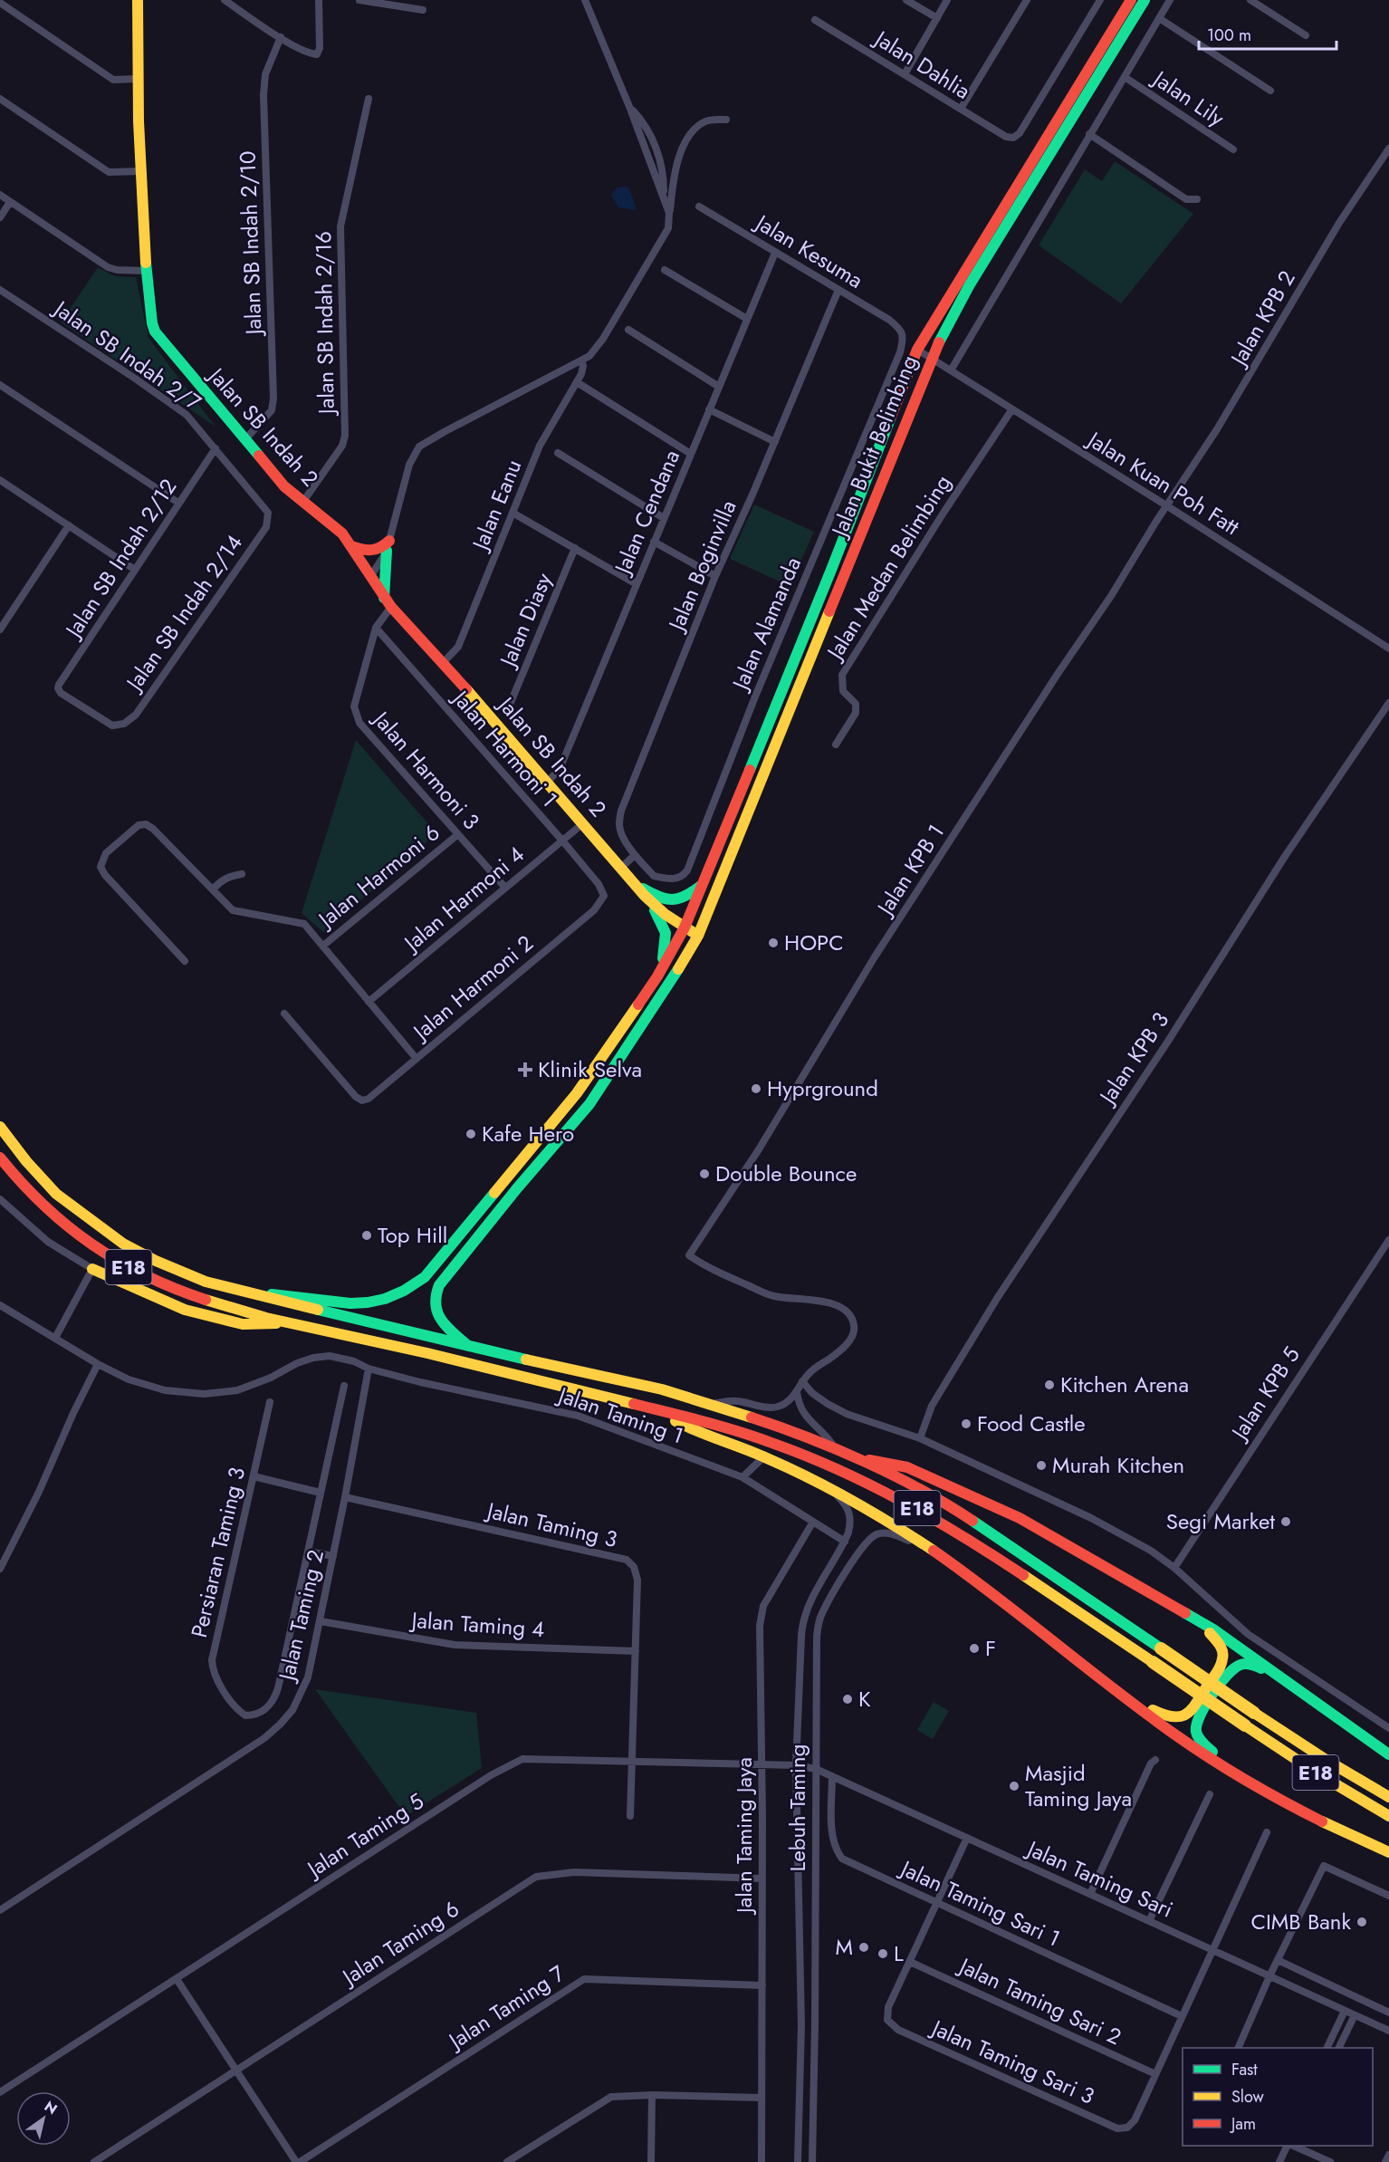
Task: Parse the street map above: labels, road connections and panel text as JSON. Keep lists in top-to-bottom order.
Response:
{
  "streets": {
    "main road": ["Jalan SB Indah 2", "Jalan Bukit Belimbing", "E18"],
    "street": [
      "Jalan Dahlia",
      "Jalan Lily",
      "Jalan SB Indah 2/10",
      "Jalan Kesuma",
      "Jalan KPB 2",
      "Jalan SB Indah 2/16",
      "Jalan SB Indah 2/7",
      "Jalan Kuan Poh Fatt",
      "Jalan Eanu",
      "Jalan Cendana",
      "Jalan SB Indah 2/12",
      "Jalan Boginvilla",
      "Jalan Medan Belimbing",
      "Jalan SB Indah 2/14",
      "Jalan Diasy",
      "Jalan Alamanda",
      "Jalan Harmoni 1",
      "Jalan Harmoni 3",
      "Jalan KPB 1",
      "Jalan Harmoni 6",
      "Jalan Harmoni 4",
      "Jalan Harmoni 2",
      "Jalan KPB 3",
      "Jalan KPB 5",
      "Jalan Taming 1",
      "Jalan Taming 3",
      "Persiaran Taming 3",
      "Jalan Taming 2",
      "Jalan Taming 4",
      "Lebuh Taming",
      "Jalan Taming 5",
      "Jalan Taming Jaya",
      "Jalan Taming Sari",
      "Jalan Taming Sari 1",
      "Jalan Taming 6",
      "Jalan Taming Sari 2",
      "Jalan Taming 7",
      "Jalan Taming Sari 3"
    ]
  },
  "crossings": [
    ["Jalan SB Indah 2/10", "Jalan SB Indah 2"],
    ["Jalan Kesuma", "Jalan Cendana"],
    ["Jalan Kesuma", "Jalan Boginvilla"],
    ["Jalan Kesuma", "Jalan Alamanda"],
    ["Jalan KPB 2", "Jalan Kuan Poh Fatt"],
    ["Jalan KPB 2", "Jalan KPB 1"],
    ["Jalan SB Indah 2/16", "Jalan SB Indah 2"],
    ["Jalan SB Indah 2/7", "Jalan SB Indah 2/12"],
    ["Jalan SB Indah 2/7", "Jalan SB Indah 2/14"],
    ["Jalan SB Indah 2", "Jalan Bukit Belimbing"],
    ["Jalan SB Indah 2", "Jalan Eanu"],
    ["Jalan SB Indah 2", "Jalan Cendana"],
    ["Jalan SB Indah 2", "Jalan Harmoni 3"],
    ["Jalan SB Indah 2", "Jalan Harmoni 4"],
    ["Jalan Bukit Belimbing", "Jalan Kuan Poh Fatt"],
    ["Jalan Bukit Belimbing", "E18"],
    ["Jalan Kuan Poh Fatt", "Jalan Medan Belimbing"],
    ["Jalan Kuan Poh Fatt", "Jalan KPB 1"],
    ["Jalan SB Indah 2/12", "Jalan SB Indah 2/14"],
    ["Jalan Boginvilla", "Jalan Alamanda"],
    ["Jalan Harmoni 1", "Jalan Harmoni 3"],
    ["Jalan Harmoni 1", "Jalan Harmoni 4"],
    ["Jalan Harmoni 1", "Jalan Harmoni 2"],
    ["Jalan Harmoni 3", "Jalan Harmoni 6"],
    ["Jalan Harmoni 3", "Jalan Harmoni 4"],
    ["Jalan Taming 1", "Jalan Taming 2"],
    ["Jalan Taming 1", "Lebuh Taming"],
    ["Jalan Taming 1", "Jalan Taming Jaya"],
    ["Jalan Taming 3", "Jalan Taming 2"],
    ["Jalan Taming 3", "Jalan Taming 4"],
    ["Jalan Taming 3", "Jalan Taming 5"],
    ["Jalan Taming 2", "Jalan Taming 4"],
    ["Lebuh Taming", "Jalan Taming 5"],
    ["Lebuh Taming", "Jalan Taming Sari"],
    ["Jalan Taming 5", "Jalan Taming Jaya"],
    ["Jalan Taming 5", "Jalan Taming Sari"],
    ["Jalan Taming Jaya", "Jalan Taming 6"],
    ["Jalan Taming Jaya", "Jalan Taming 7"],
    ["Jalan Taming Sari", "Jalan Taming Sari 1"],
    ["Jalan Taming Sari 2", "Jalan Taming Sari 3"]
  ],
  "places": {
    "other": [
      "HOPC",
      "Hyprground",
      "Kafe Hero",
      "Double Bounce",
      "Top Hill",
      "Kitchen Arena",
      "Food Castle",
      "Murah Kitchen",
      "Segi Market",
      "F",
      "K",
      "Masjid Taming Jaya",
      "CIMB Bank",
      "M",
      "L"
    ],
    "health": ["Klinik Selva"]
  },
  "legend": ["Fast", "Slow", "Jam"],
  "scale_bar": "100 m",
  "north": "top right"
}
